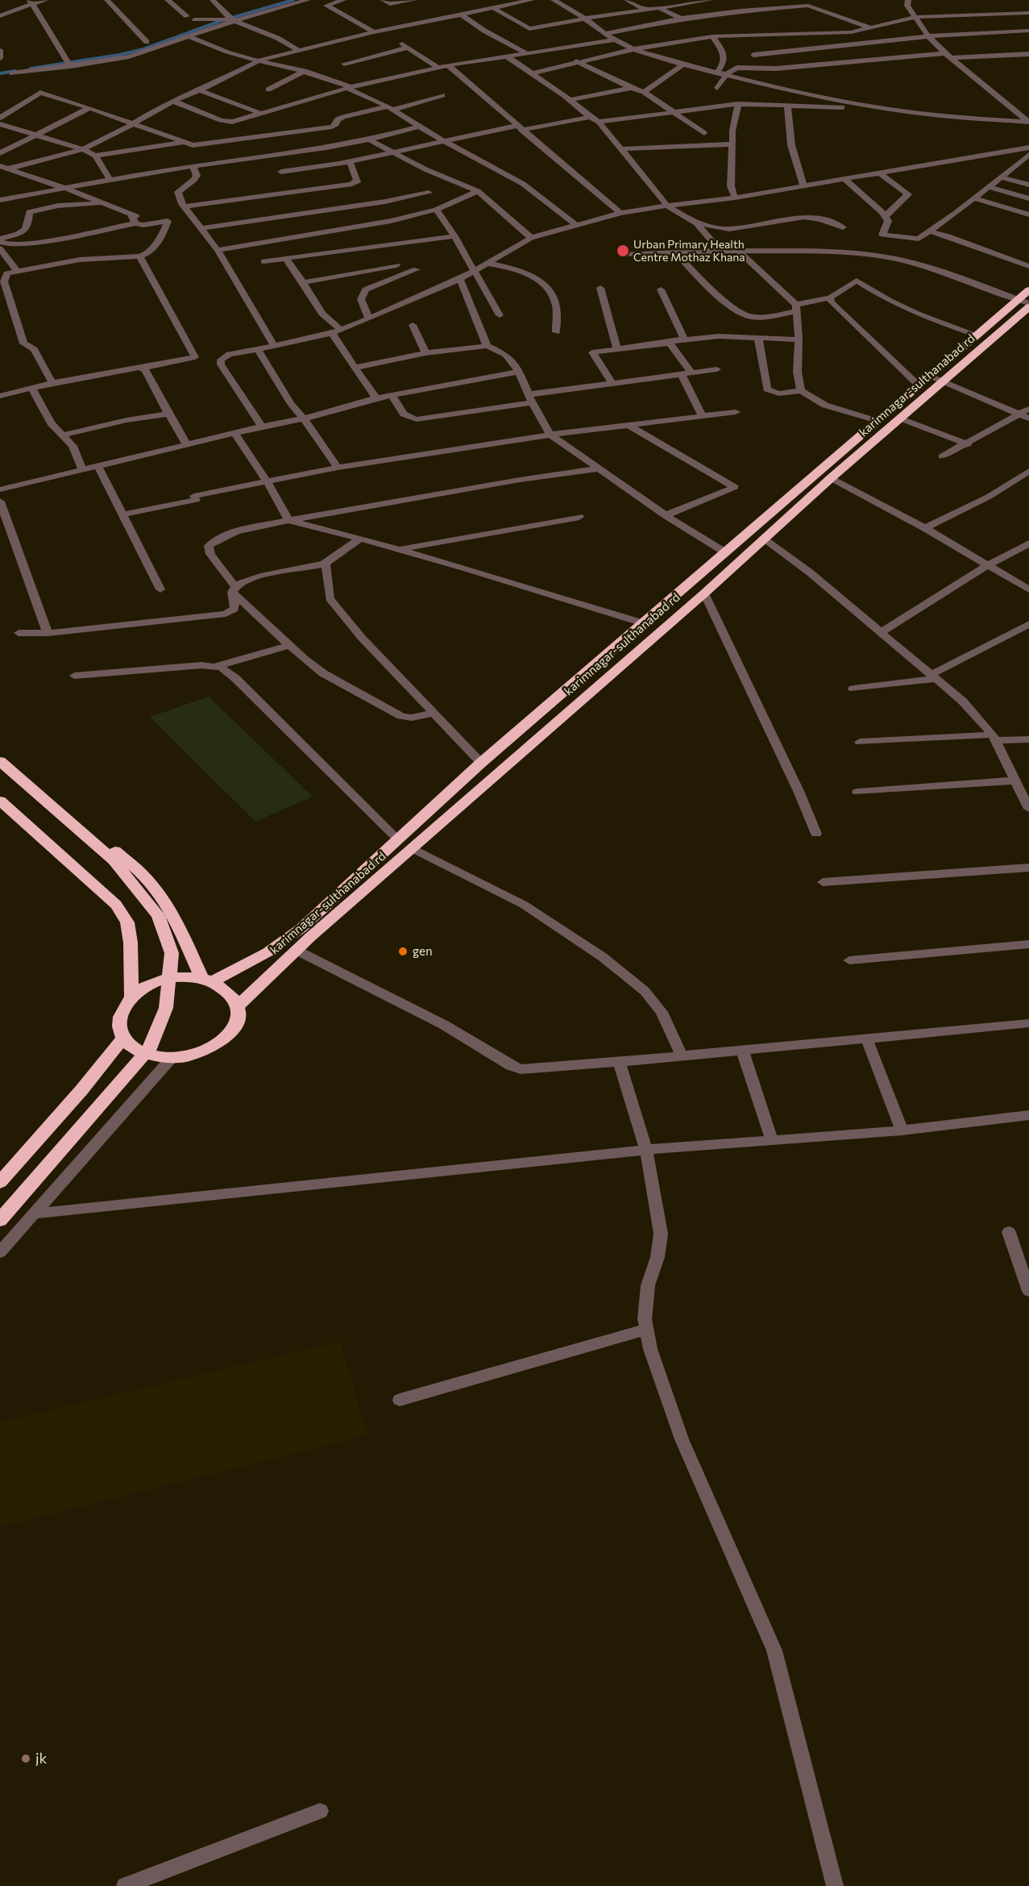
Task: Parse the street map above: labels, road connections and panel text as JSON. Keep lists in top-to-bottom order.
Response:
{
  "streets": {
    "highway": ["karimnagar-sulthanabad rd"]
  },
  "places": ["Urban Primary Health Centre Mothaz Khana", "gen", "jk"]
}
